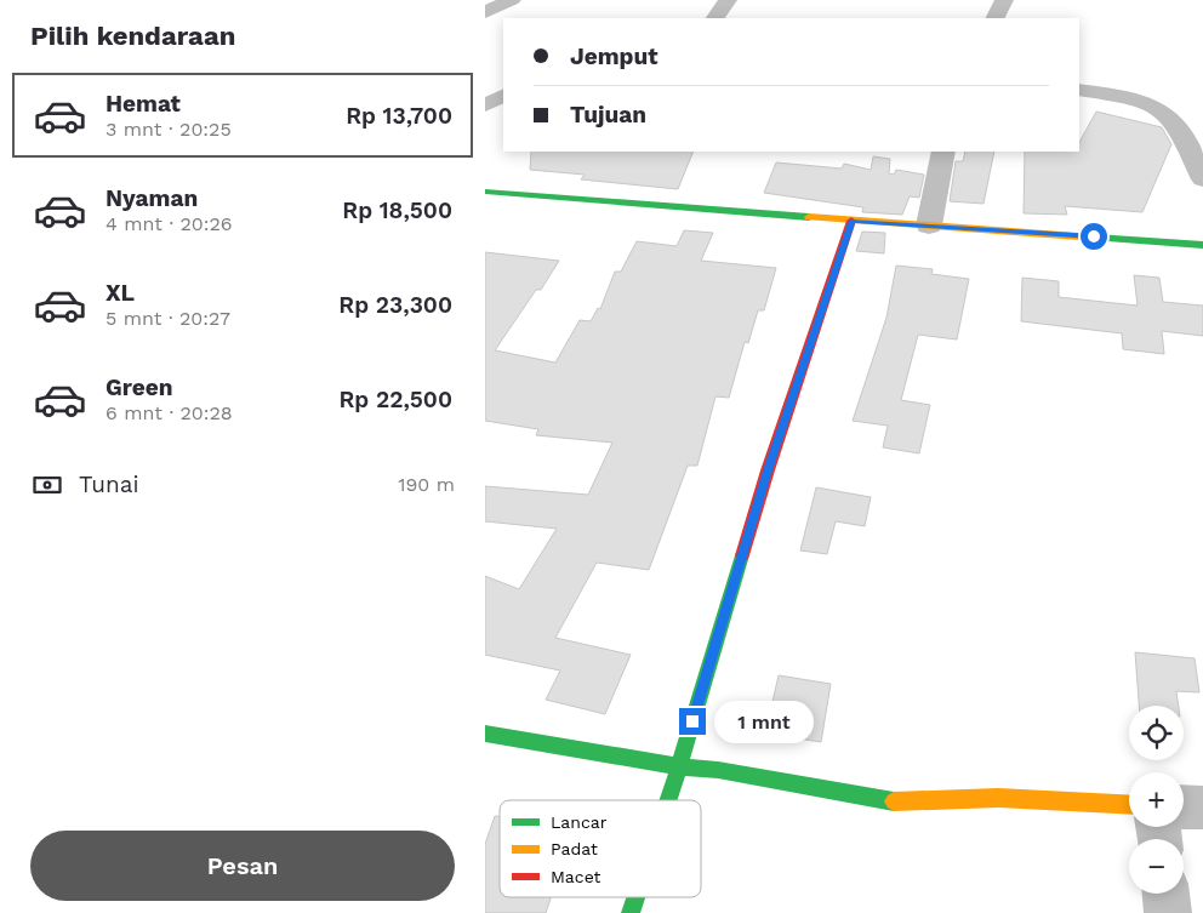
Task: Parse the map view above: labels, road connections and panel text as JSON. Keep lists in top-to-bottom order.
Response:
{
  "legend": ["Lancar", "Padat", "Macet"],
  "page": {
    "heading": "Pilih kendaraan",
    "banner": ["Jemput", "Tujuan"],
    "list": [
      {
        "name": "Hemat",
        "note": "3 mnt · 20:25",
        "value": "Rp 13,700"
      },
      {
        "name": "Nyaman",
        "note": "4 mnt · 20:26",
        "value": "Rp 18,500"
      },
      {
        "name": "XL",
        "note": "5 mnt · 20:27",
        "value": "Rp 23,300"
      },
      {
        "name": "Green",
        "note": "6 mnt · 20:28",
        "value": "Rp 22,500"
      }
    ],
    "pay": ["Tunai", "190 m"],
    "bubble": "1 mnt",
    "map_buttons": ["+", "−"],
    "buttons": "Pesan"
  }
}
